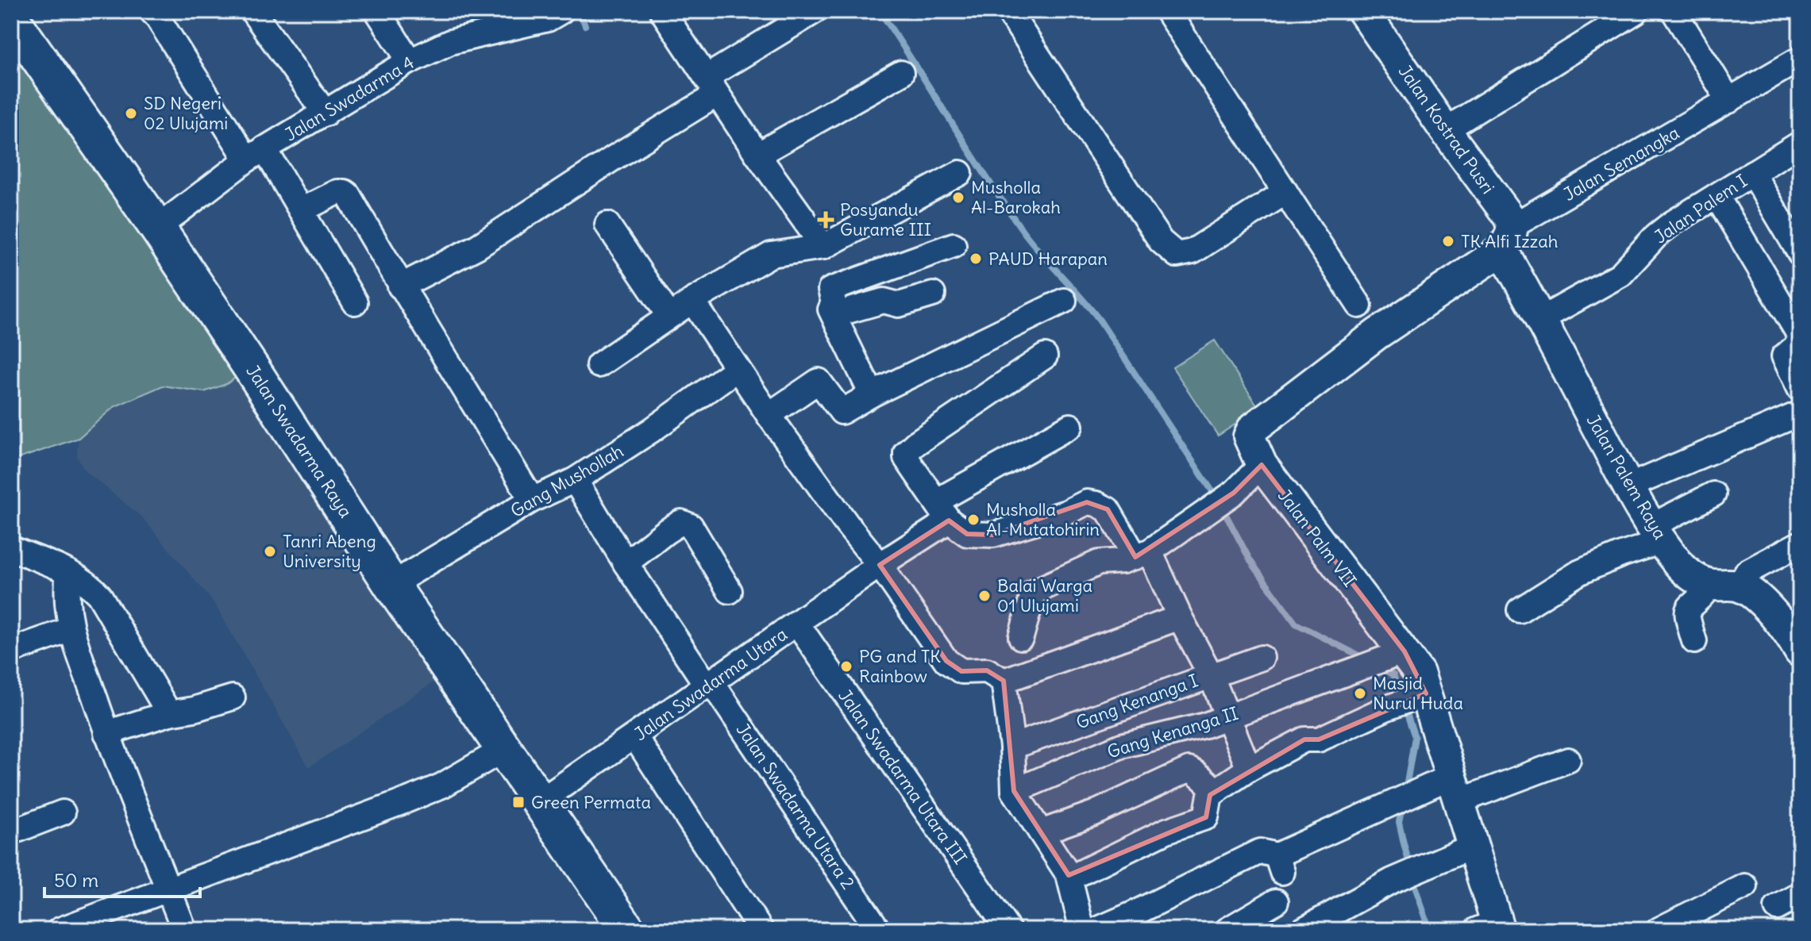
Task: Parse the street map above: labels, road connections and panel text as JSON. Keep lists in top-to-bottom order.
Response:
{
  "streets": {
    "main road": ["Jalan Swadarma Raya"],
    "street": [
      "Jalan Swadarma 4",
      "Jalan Kostrad Pusri",
      "Jalan Semangka",
      "Jalan Palem I",
      "Jalan Palem Raya",
      "Gang Mushollah",
      "Jalan Palm VII",
      "Jalan Swadarma Utara",
      "Gang Kenanga I",
      "Gang Kenanga II",
      "Jalan Swadarma Utara III",
      "Jalan Swadarma Utara 2"
    ]
  },
  "crossings": [
    ["Jalan Swadarma 4", "Jalan Swadarma Raya"],
    ["Jalan Kostrad Pusri", "Jalan Semangka"],
    ["Jalan Kostrad Pusri", "Jalan Palem Raya"],
    ["Jalan Kostrad Pusri", "Jalan Palm VII"],
    ["Jalan Semangka", "Jalan Palem Raya"],
    ["Jalan Semangka", "Jalan Palm VII"],
    ["Jalan Palem I", "Jalan Palem Raya"],
    ["Jalan Swadarma Raya", "Gang Mushollah"],
    ["Jalan Swadarma Raya", "Jalan Swadarma Utara"],
    ["Jalan Palem Raya", "Jalan Palm VII"],
    ["Gang Mushollah", "Jalan Swadarma Utara 2"],
    ["Jalan Palm VII", "Gang Kenanga II"],
    ["Jalan Swadarma Utara", "Jalan Swadarma Utara III"],
    ["Jalan Swadarma Utara", "Jalan Swadarma Utara 2"]
  ],
  "places": {
    "other": [
      "SD Negeri 02 Ulujami",
      "Musholla Al-Barokah",
      "TK Alfi Izzah",
      "PAUD Harapan",
      "Musholla Al-Mutatohirin",
      "Tanri Abeng University",
      "Balai Warga 01 Ulujami",
      "PG and TK Rainbow",
      "Masjid Nurul Huda"
    ],
    "health": ["Posyandu Gurame III"],
    "transit": ["Green Permata"]
  },
  "scale_bar": "50 m"
}
